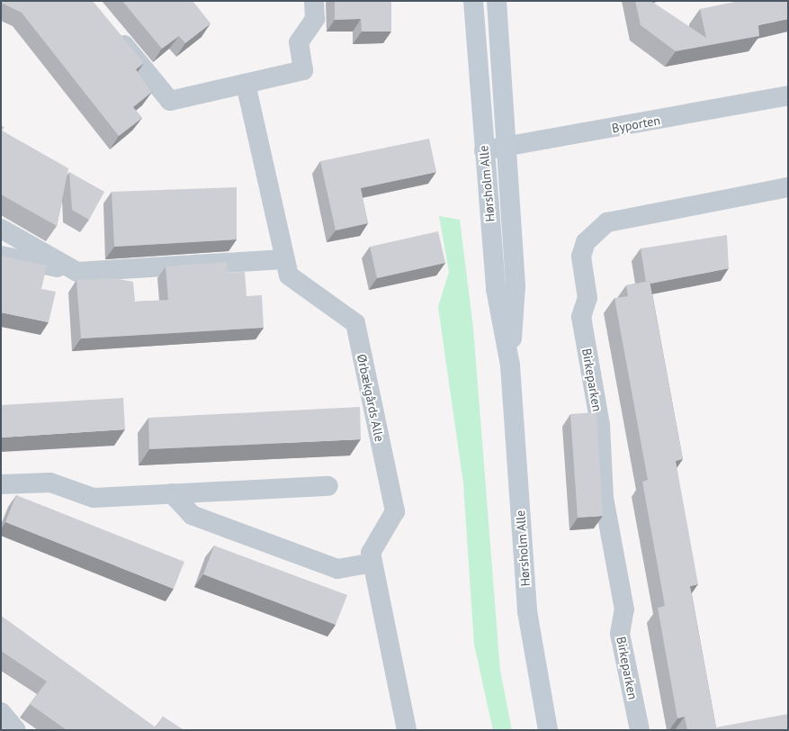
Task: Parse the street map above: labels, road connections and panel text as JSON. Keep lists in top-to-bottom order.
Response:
{
  "streets": {
    "main road": ["Hørsholm Alle"],
    "street": ["Byporten", "Birkeparken", "Ørbækgårds Alle"]
  },
  "crossings": [
    ["Byporten", "Hørsholm Alle"]
  ]
}
